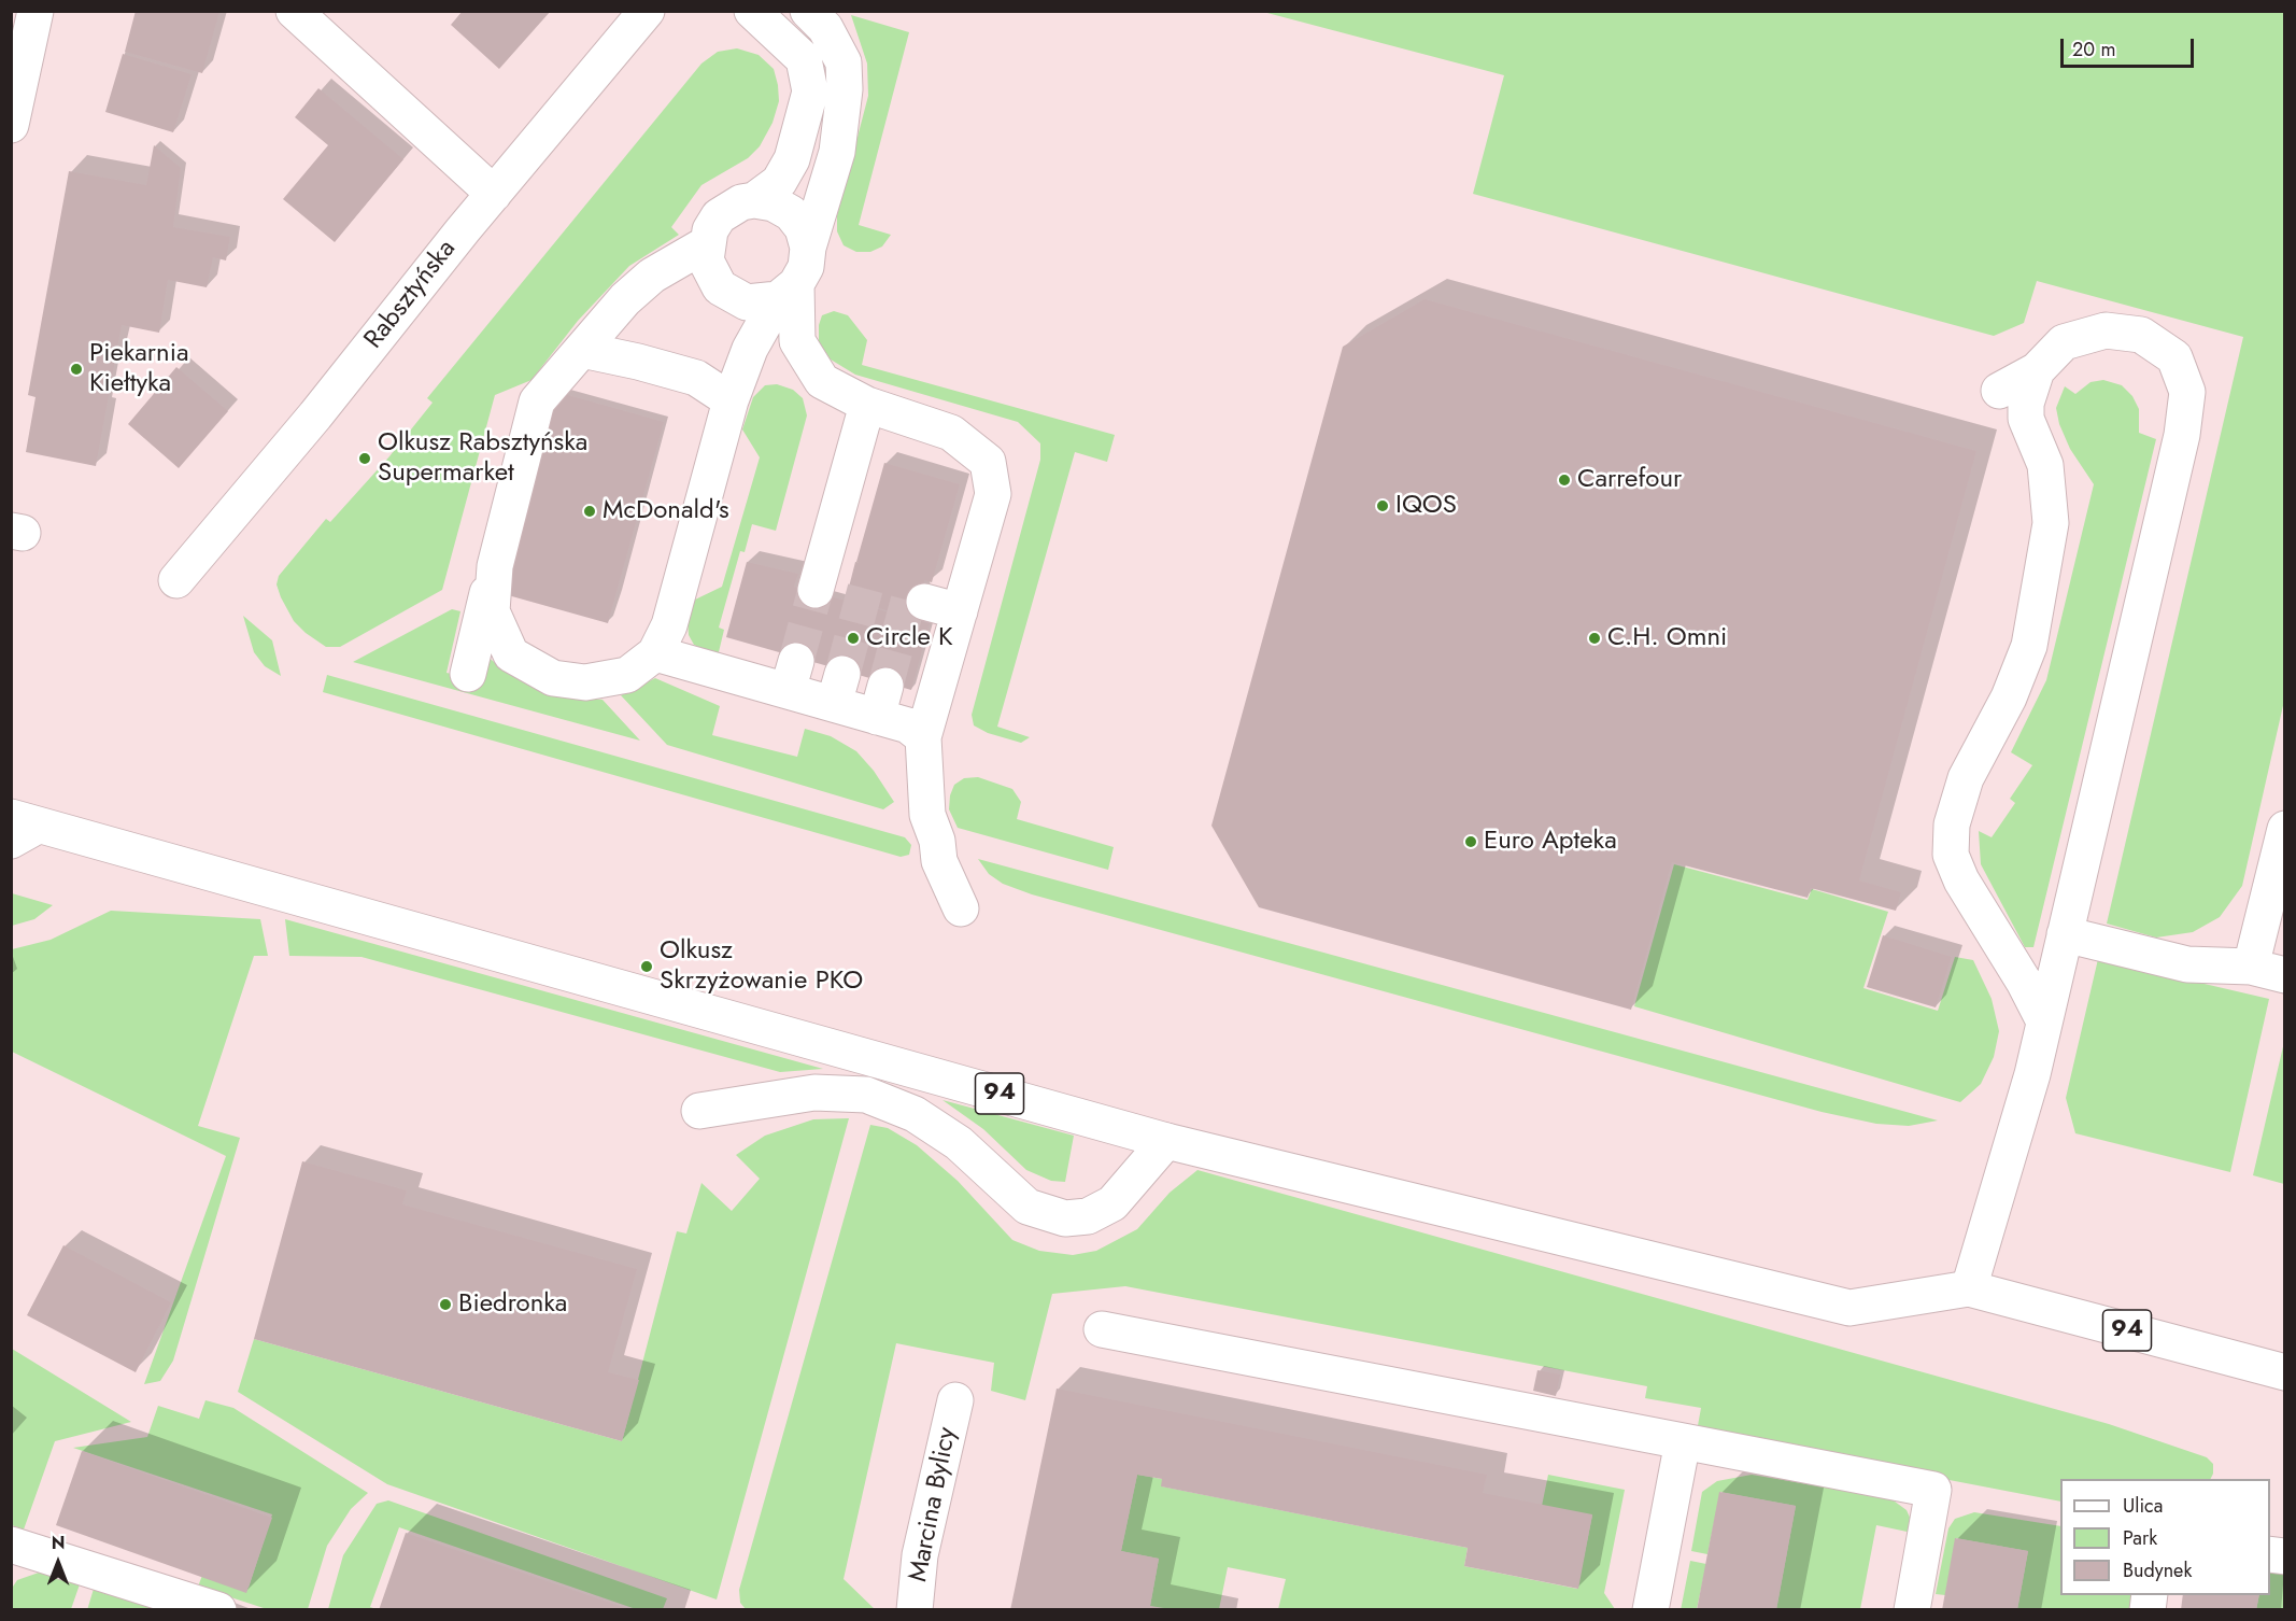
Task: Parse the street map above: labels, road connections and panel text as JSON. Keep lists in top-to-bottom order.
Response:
{
  "streets": {
    "main road": ["Rabsztyńska", "94", "Marcina Bylicy"]
  },
  "places": [
    "Piekarnia Kiełtyka",
    "Olkusz Rabsztyńska Supermarket",
    "Carrefour",
    "IQOS",
    "McDonald's",
    "Circle K",
    "C.H. Omni",
    "Euro Apteka",
    "Olkusz Skrzyżowanie PKO",
    "Biedronka"
  ],
  "legend": ["Ulica", "Park", "Budynek"],
  "scale_bar": "20 m",
  "north": "top"
}
